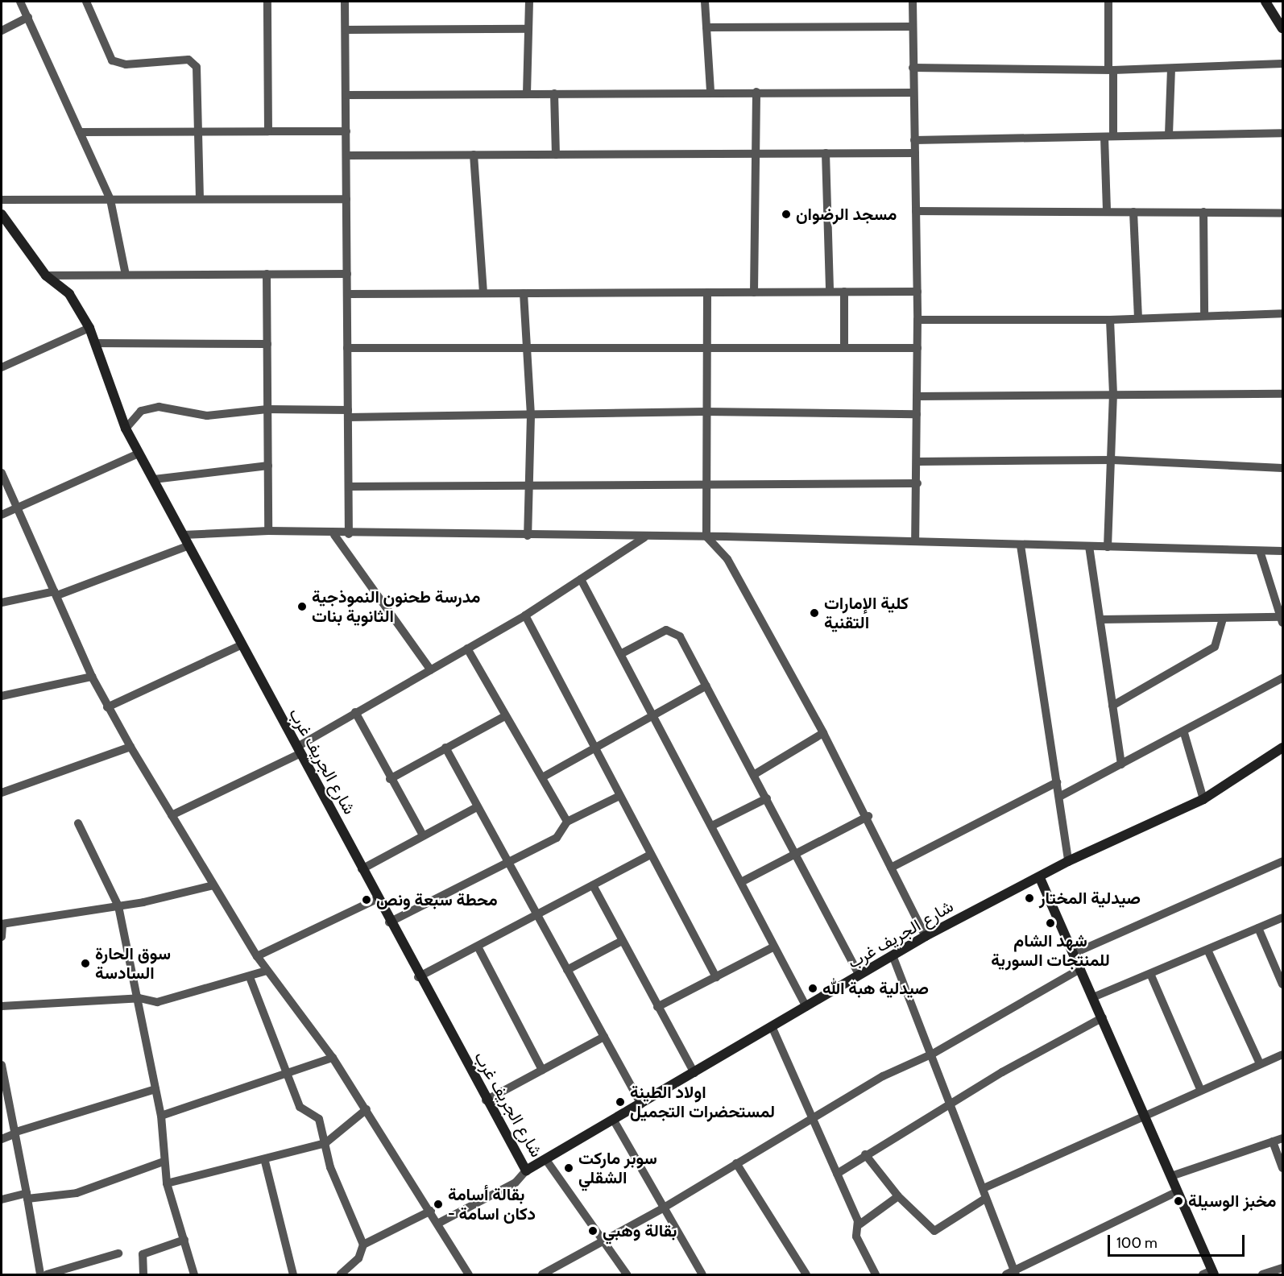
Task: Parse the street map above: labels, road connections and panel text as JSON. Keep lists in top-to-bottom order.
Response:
{
  "streets": {
    "street": ["شارع الجريف غرب"]
  },
  "places": [
    "مسجد الرضوان",
    "مدرسة طحنون النموذجية الثانوية بنات",
    "كلية الإمارات التقنية",
    "صيدلية المختار",
    "محطة سبعة ونص",
    "شهد الشام للمنتجات السورية",
    "سوق الحارة السادسة",
    "صيدلية هبة الله",
    "اولاد الطينة لمستحضرات التجميل",
    "سوبر ماركت الشقلي",
    "مخبز الوسيلة",
    "بقالة أسامة - دكان اسامة",
    "بقالة وهبي"
  ],
  "scale_bar": "100 m"
}
